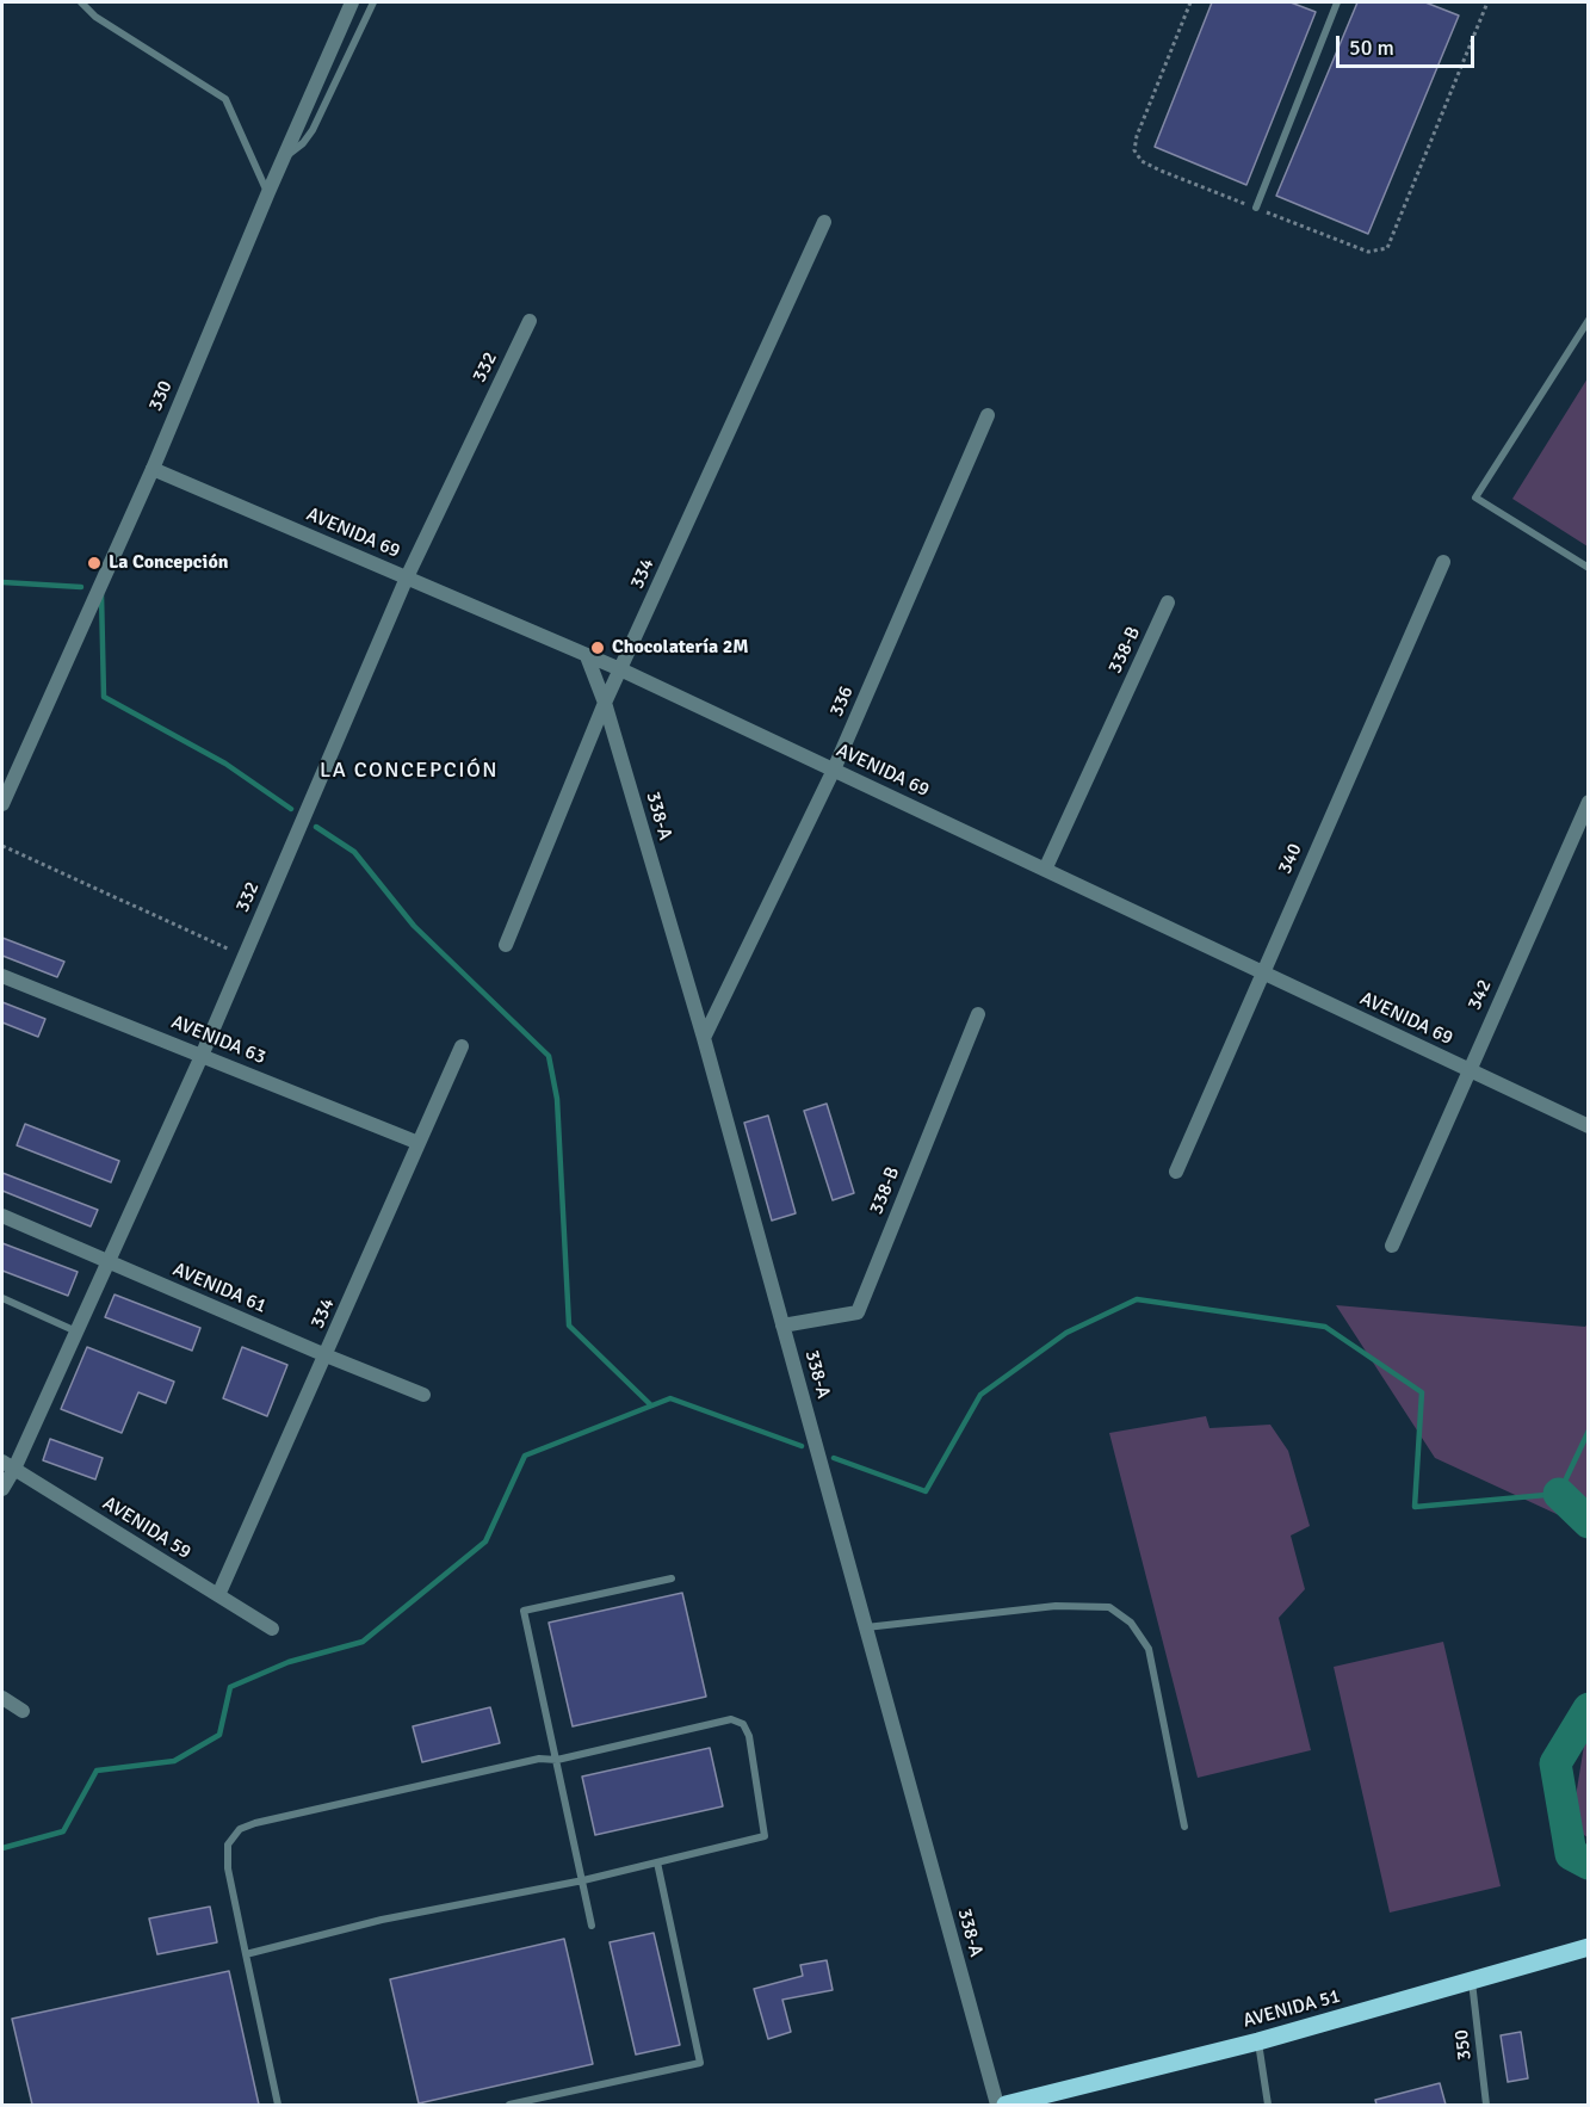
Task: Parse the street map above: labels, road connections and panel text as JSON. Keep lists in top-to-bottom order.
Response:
{
  "streets": {
    "main road": ["AVENIDA 51"],
    "street": [
      "332",
      "330",
      "AVENIDA 69",
      "334",
      "338-B",
      "336",
      "338-A",
      "340",
      "342",
      "AVENIDA 63",
      "AVENIDA 61",
      "AVENIDA 59"
    ],
    "lane": ["350"]
  },
  "crossings": [
    ["332", "AVENIDA 69"],
    ["332", "AVENIDA 63"],
    ["332", "AVENIDA 61"],
    ["332", "AVENIDA 59"],
    ["330", "AVENIDA 69"],
    ["AVENIDA 69", "334"],
    ["AVENIDA 69", "338-B"],
    ["AVENIDA 69", "336"],
    ["AVENIDA 69", "338-A"],
    ["AVENIDA 69", "340"],
    ["AVENIDA 69", "342"],
    ["334", "338-A"],
    ["334", "AVENIDA 63"],
    ["334", "AVENIDA 61"],
    ["334", "AVENIDA 59"],
    ["338-B", "338-A"],
    ["336", "338-A"],
    ["AVENIDA 51", "350"]
  ],
  "districts": ["LA CONCEPCIÓN"],
  "places": ["La Concepción", "Chocolatería 2M"],
  "scale_bar": "50 m"
}
